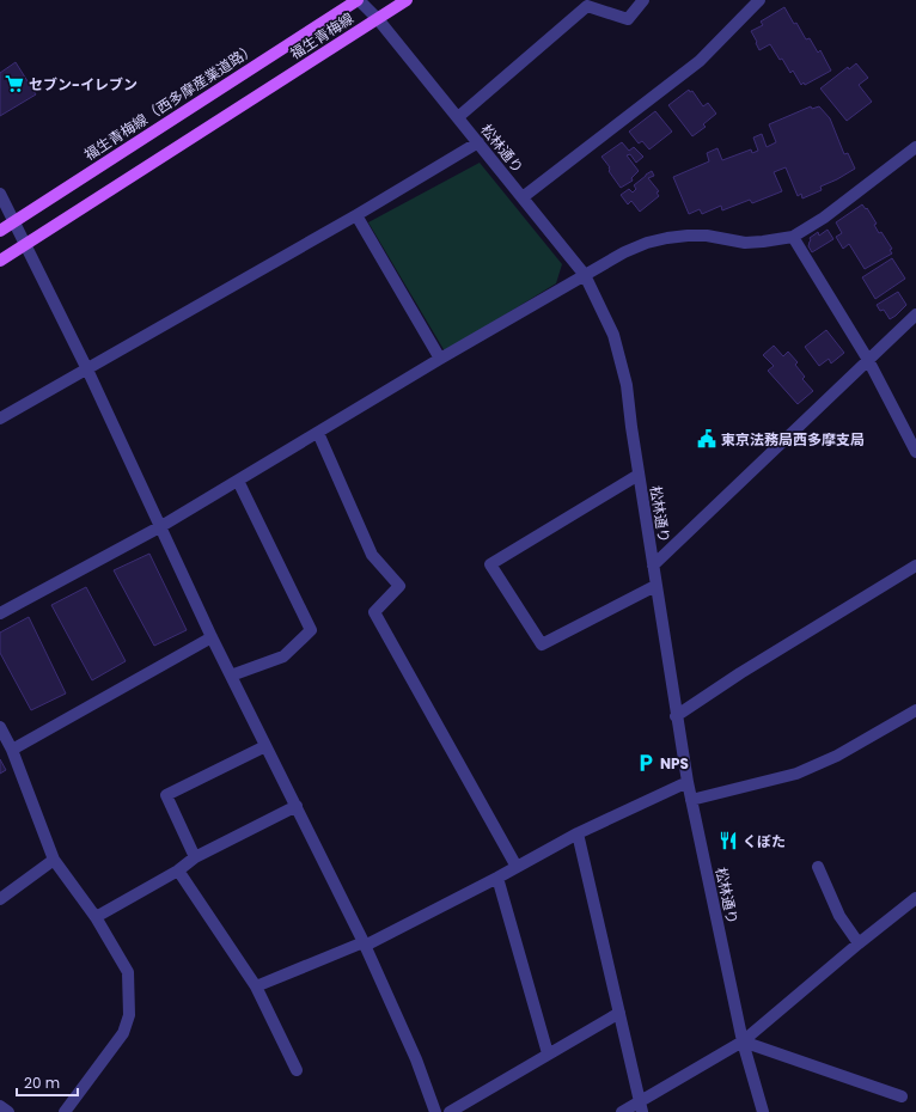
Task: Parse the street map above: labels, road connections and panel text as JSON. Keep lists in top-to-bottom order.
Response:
{
  "streets": {
    "main road": ["福生青梅線", "福生青梅線（西多摩産業道路）"],
    "street": ["松林通り"]
  },
  "crossings": [
    ["福生青梅線", "松林通り"],
    ["福生青梅線（西多摩産業道路）", "松林通り"]
  ],
  "places": {
    "supermarket": ["セブン-イレブン"],
    "public building": ["東京法務局西多摩支局"],
    "parking": ["NPS"],
    "restaurant": ["くぼた"]
  },
  "scale_bar": "20 m"
}
